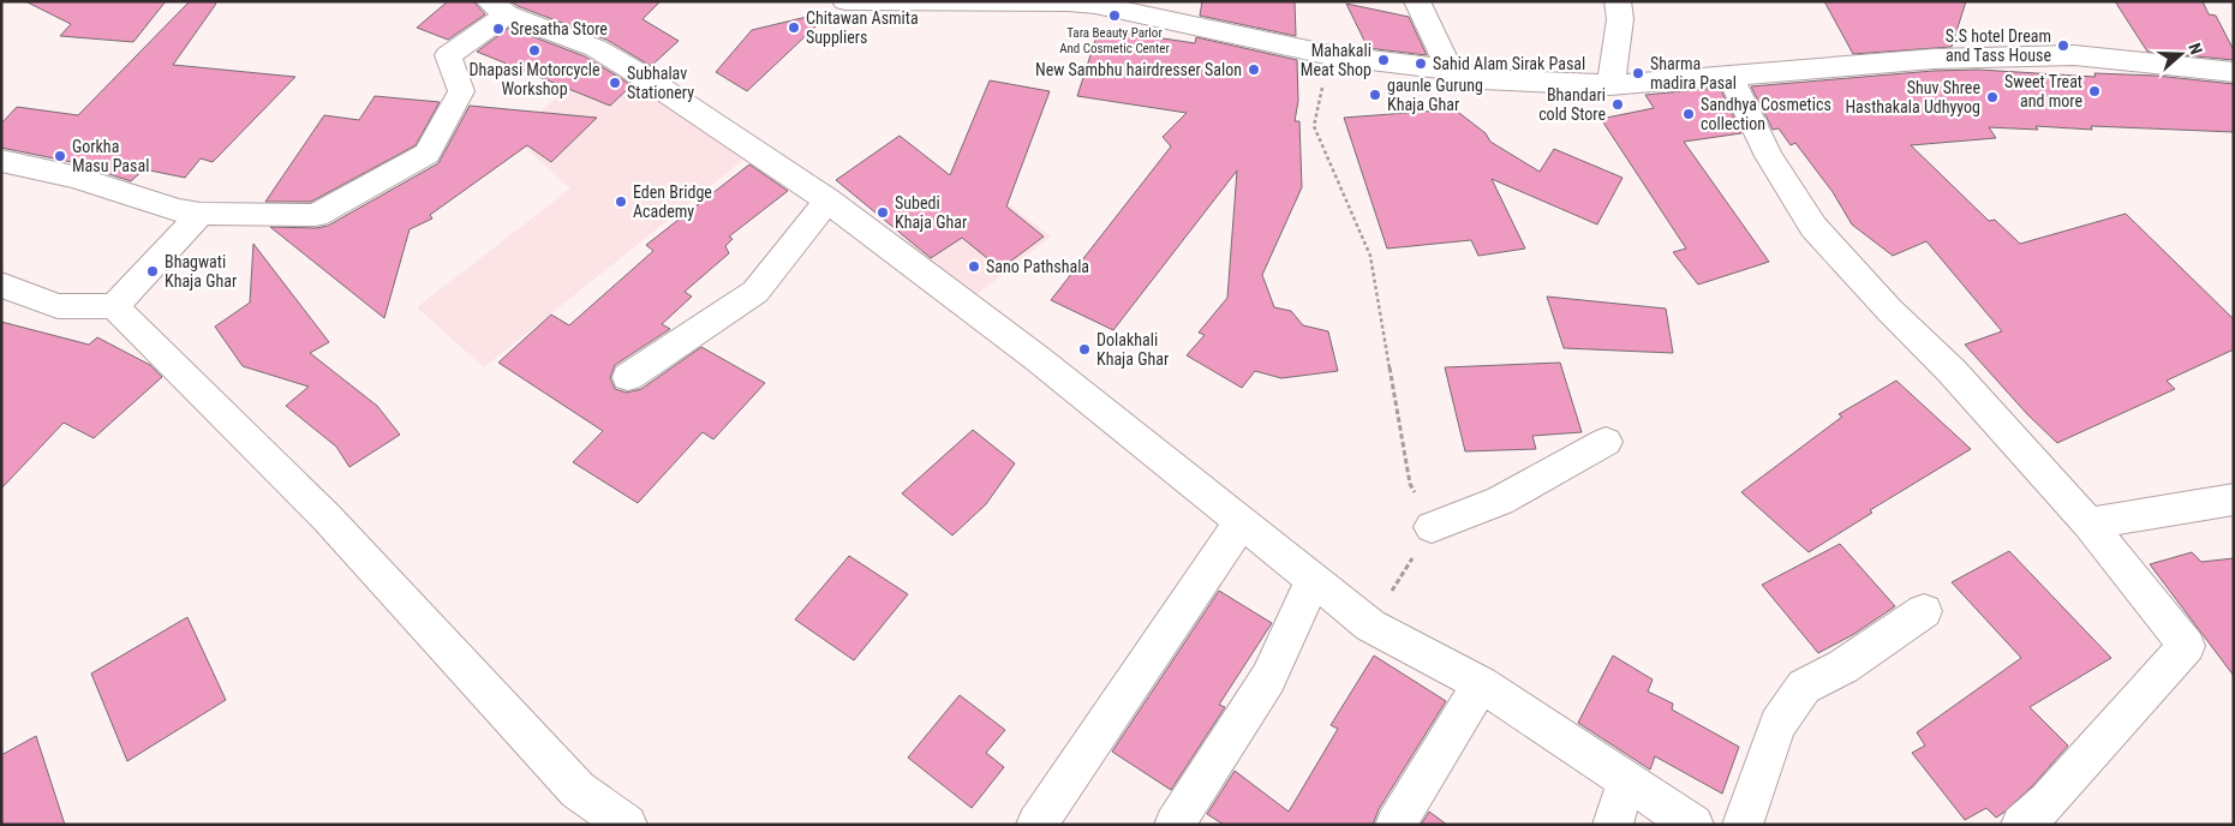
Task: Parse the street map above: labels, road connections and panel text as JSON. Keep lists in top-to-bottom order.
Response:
{
  "places": [
    "Tara Beauty Parlor And Cosmetic Center",
    "Chitawan Asmita Suppliers",
    "Sresatha Store",
    "S.S hotel Dream and Tass House",
    "Dhapasi Motorcycle Workshop",
    "Mahakali Meat Shop",
    "Sahid Alam Sirak Pasal",
    "New Sambhu hairdresser Salon",
    "Sharma madira Pasal",
    "Subhalav Stationery",
    "Sweet Treat and more",
    "gaunle Gurung Khaja Ghar",
    "Shuv Shree Hasthakala Udhyyog",
    "Bhandari cold Store",
    "Sandhya Cosmetics collection",
    "Gorkha Masu Pasal",
    "Eden Bridge Academy",
    "Subedi Khaja Ghar",
    "Sano Pathshala",
    "Bhagwati Khaja Ghar",
    "Dolakhali Khaja Ghar"
  ],
  "north": "right"
}
